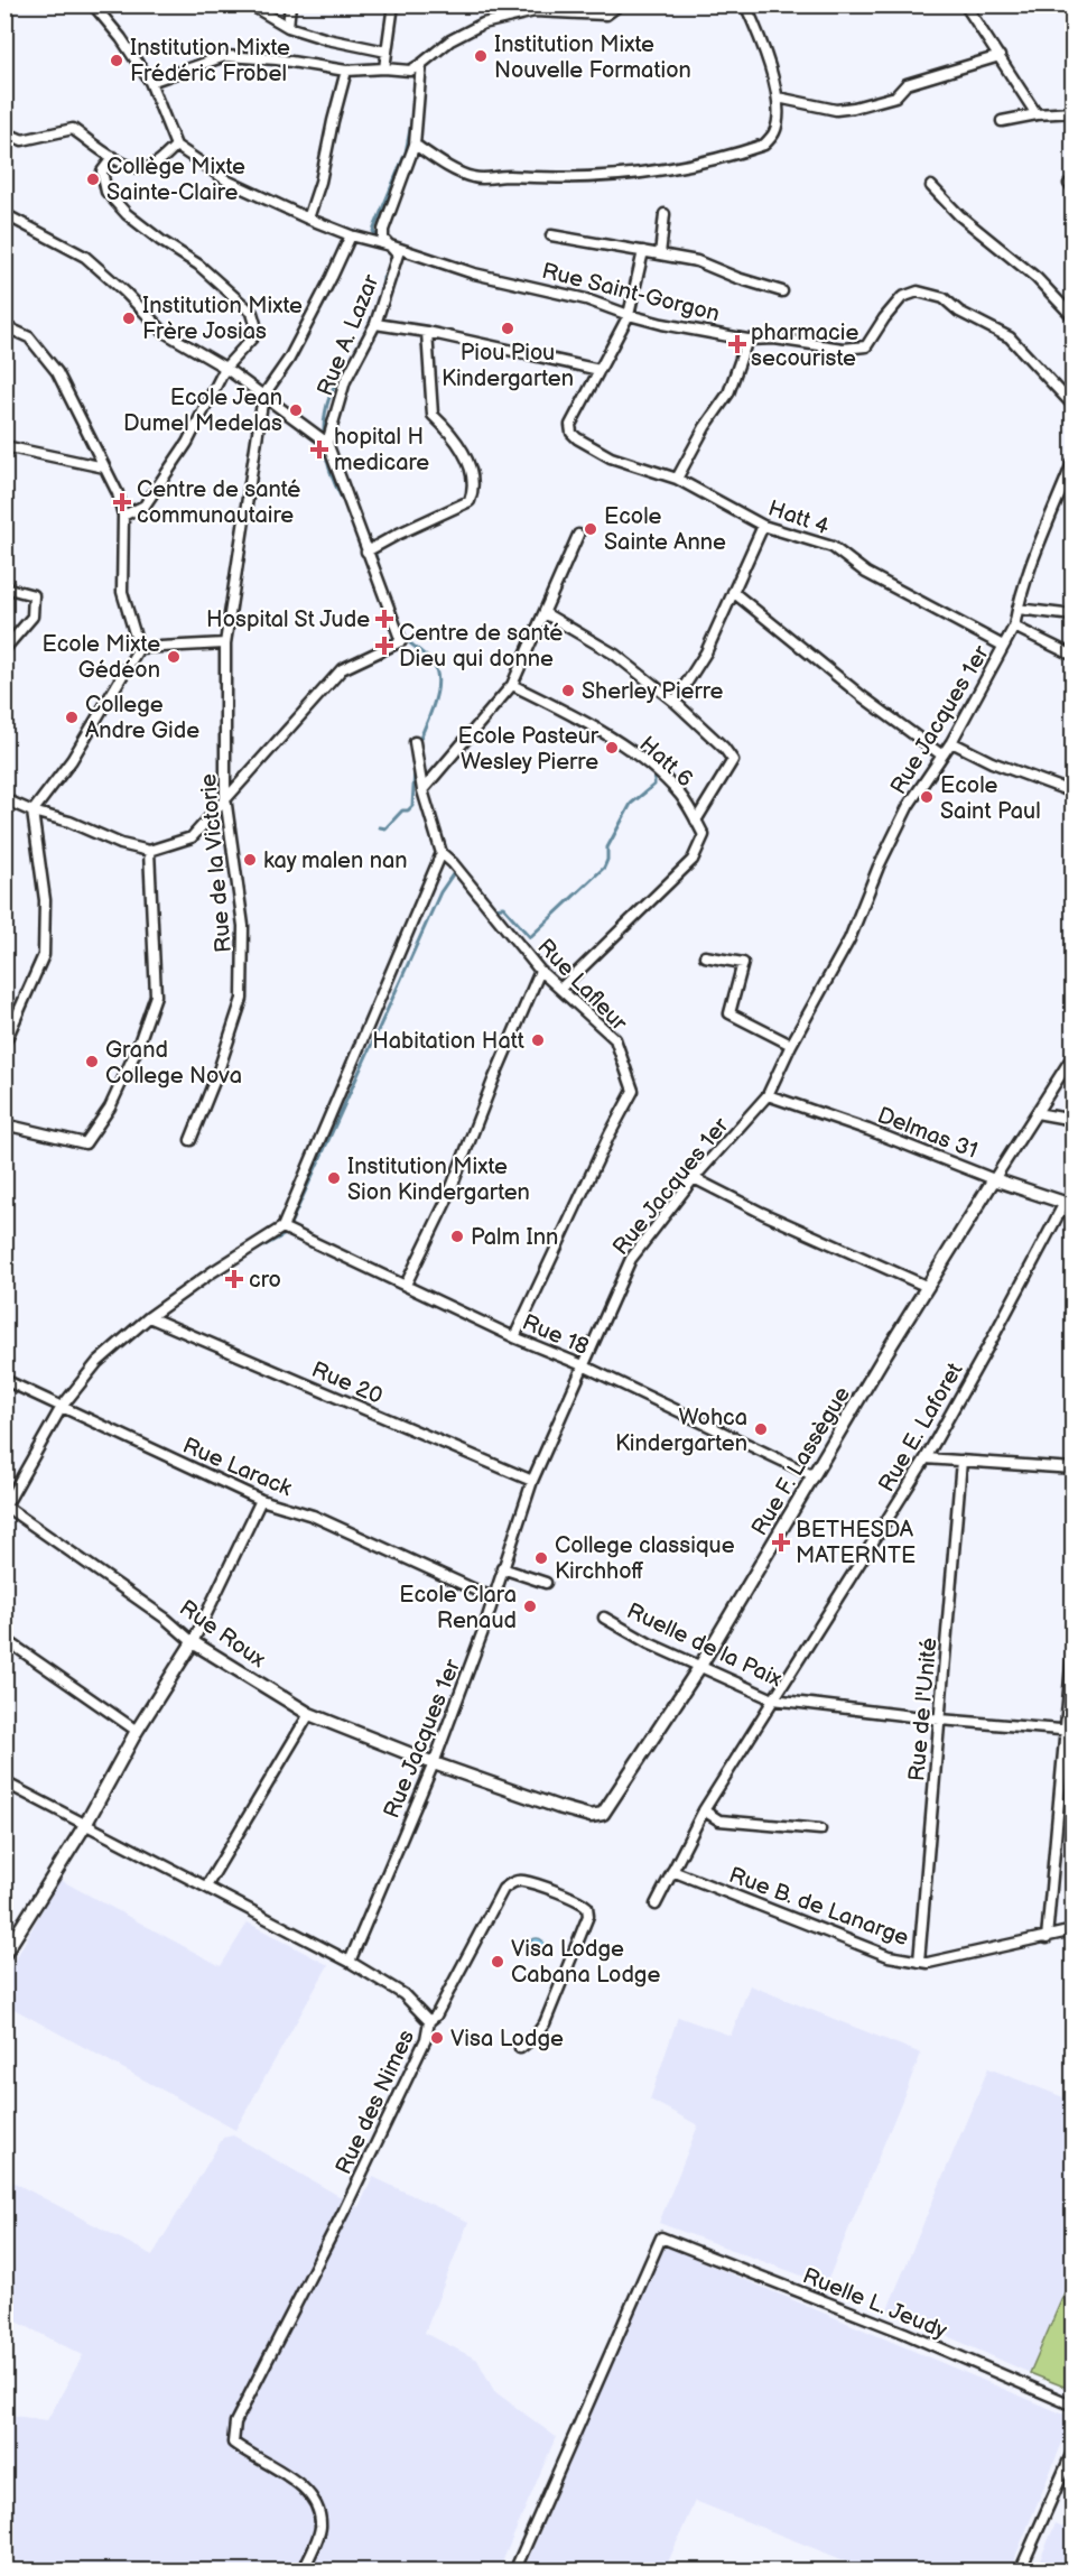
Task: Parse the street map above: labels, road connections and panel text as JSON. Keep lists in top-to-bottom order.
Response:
{
  "streets": {
    "street": [
      "Rue Saint-Gorgon",
      "Rue A. Lazar",
      "Hatt 4",
      "Rue Jacques 1er",
      "Hatt 6",
      "Rue de la Victorie",
      "Rue Lafleur",
      "Delmas 31",
      "Rue 18",
      "Rue 20",
      "Rue E. Laforet",
      "Rue F. Lassègue",
      "Rue Larack",
      "Rue Roux",
      "Ruelle de la Paix",
      "Rue de l'Unité",
      "Rue B. de Lanarge",
      "Rue des Nimes",
      "Ruelle L. Jeudy"
    ]
  },
  "crossings": [
    ["Rue Saint-Gorgon", "Rue A. Lazar"],
    ["Rue Saint-Gorgon", "Rue de la Victorie"],
    ["Hatt 4", "Rue Jacques 1er"],
    ["Rue Jacques 1er", "Delmas 31"],
    ["Rue Jacques 1er", "Rue 18"],
    ["Rue Jacques 1er", "Rue 20"],
    ["Rue Jacques 1er", "Rue F. Lassègue"],
    ["Rue Jacques 1er", "Rue Larack"],
    ["Rue Jacques 1er", "Rue Roux"],
    ["Rue Jacques 1er", "Rue des Nimes"],
    ["Hatt 6", "Rue Lafleur"],
    ["Rue Lafleur", "Rue 18"],
    ["Delmas 31", "Rue E. Laforet"],
    ["Delmas 31", "Rue F. Lassègue"],
    ["Rue 18", "Rue F. Lassègue"],
    ["Rue E. Laforet", "Ruelle de la Paix"],
    ["Rue E. Laforet", "Rue B. de Lanarge"],
    ["Rue F. Lassègue", "Rue Roux"],
    ["Rue F. Lassègue", "Ruelle de la Paix"],
    ["Ruelle de la Paix", "Rue de l'Unité"],
    ["Rue de l'Unité", "Rue B. de Lanarge"]
  ],
  "places": {
    "other": [
      "Institution Mixte Nouvelle Formation",
      "Institution Mixte Frédéric Frobel",
      "Collège Mixte Sainte-Claire",
      "Institution Mixte Frère Josias",
      "Piou Piou Kindergarten",
      "Ecole Jean Dumel Medelas",
      "Ecole Sainte Anne",
      "Ecole Mixte Gédéon",
      "Sherley Pierre",
      "College Andre Gide",
      "Ecole Pasteur Wesley Pierre",
      "Ecole Saint Paul",
      "kay malen nan",
      "Habitation Hatt",
      "Grand College Nova",
      "Institution Mixte Sion Kindergarten",
      "Palm Inn",
      "Wohca Kindergarten",
      "College classique Kirchhoff",
      "Ecole Clara Renaud",
      "Visa Lodge Cabana Lodge",
      "Visa Lodge"
    ],
    "health": [
      "pharmacie secouriste",
      "hopital H medicare",
      "Centre de santé communautaire",
      "Hospital St Jude",
      "Centre de santé Dieu qui donne",
      "cro",
      "BETHESDA MATERNTE"
    ]
  }
}
